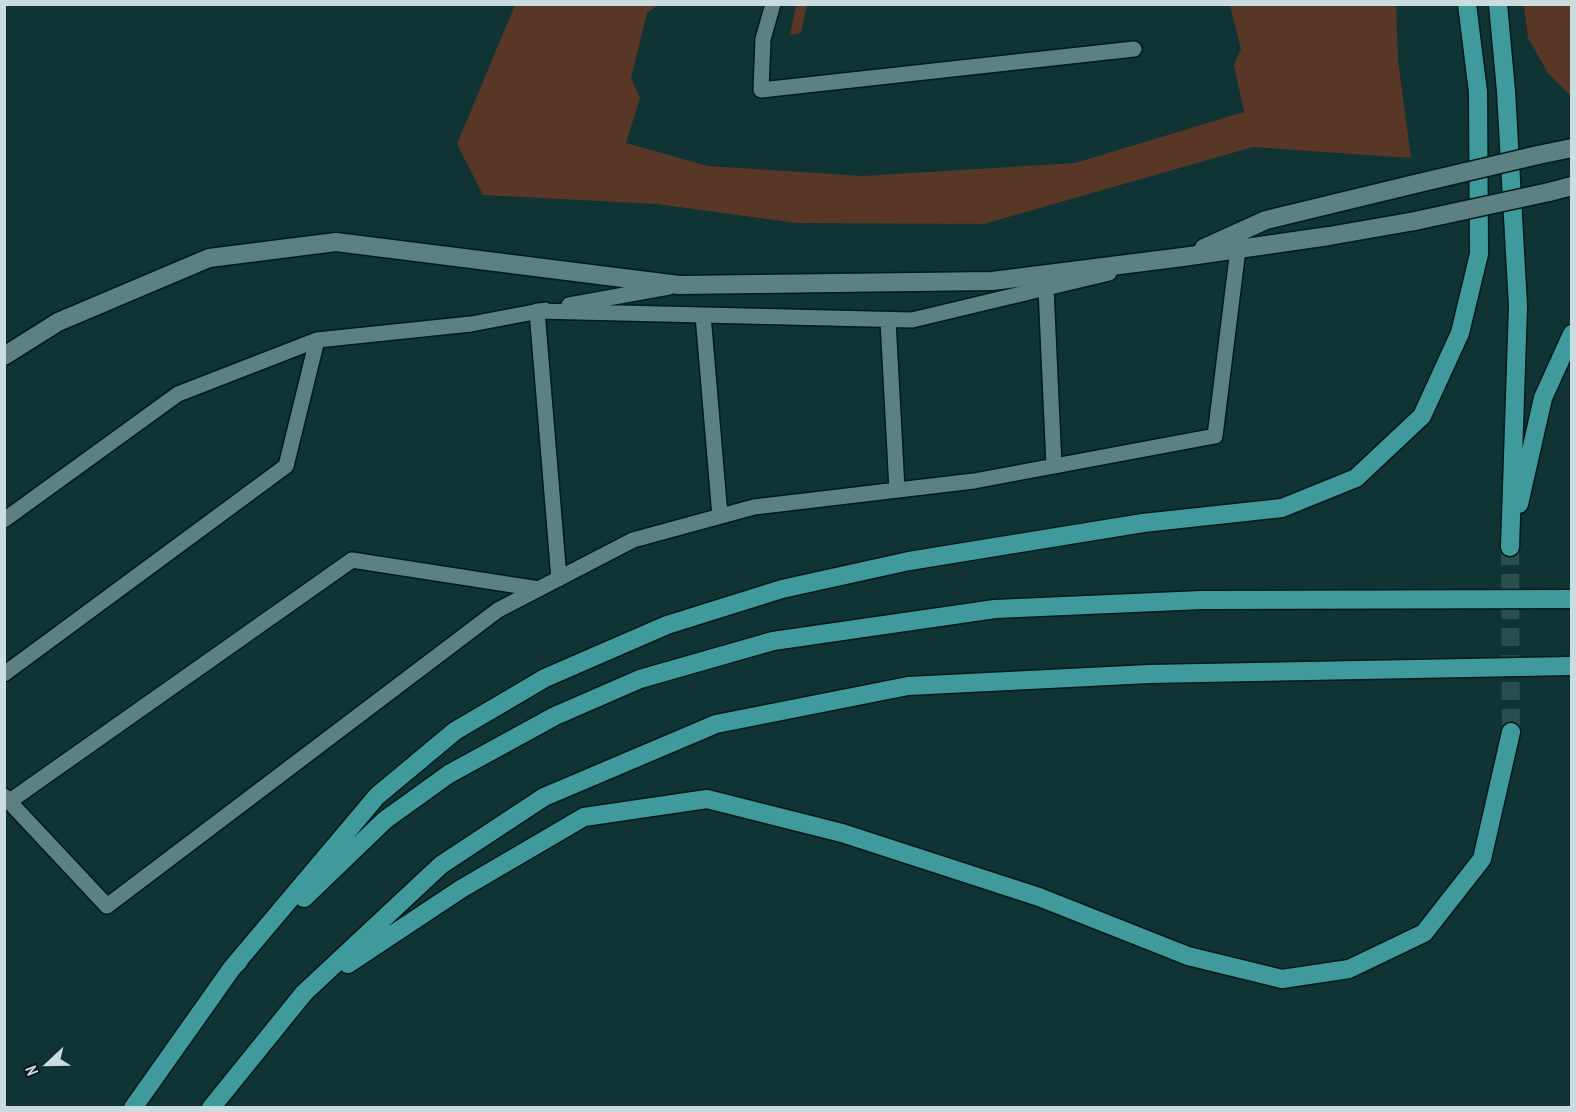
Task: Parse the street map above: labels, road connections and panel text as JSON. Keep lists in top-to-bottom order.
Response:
{
  "north": "left"
}
